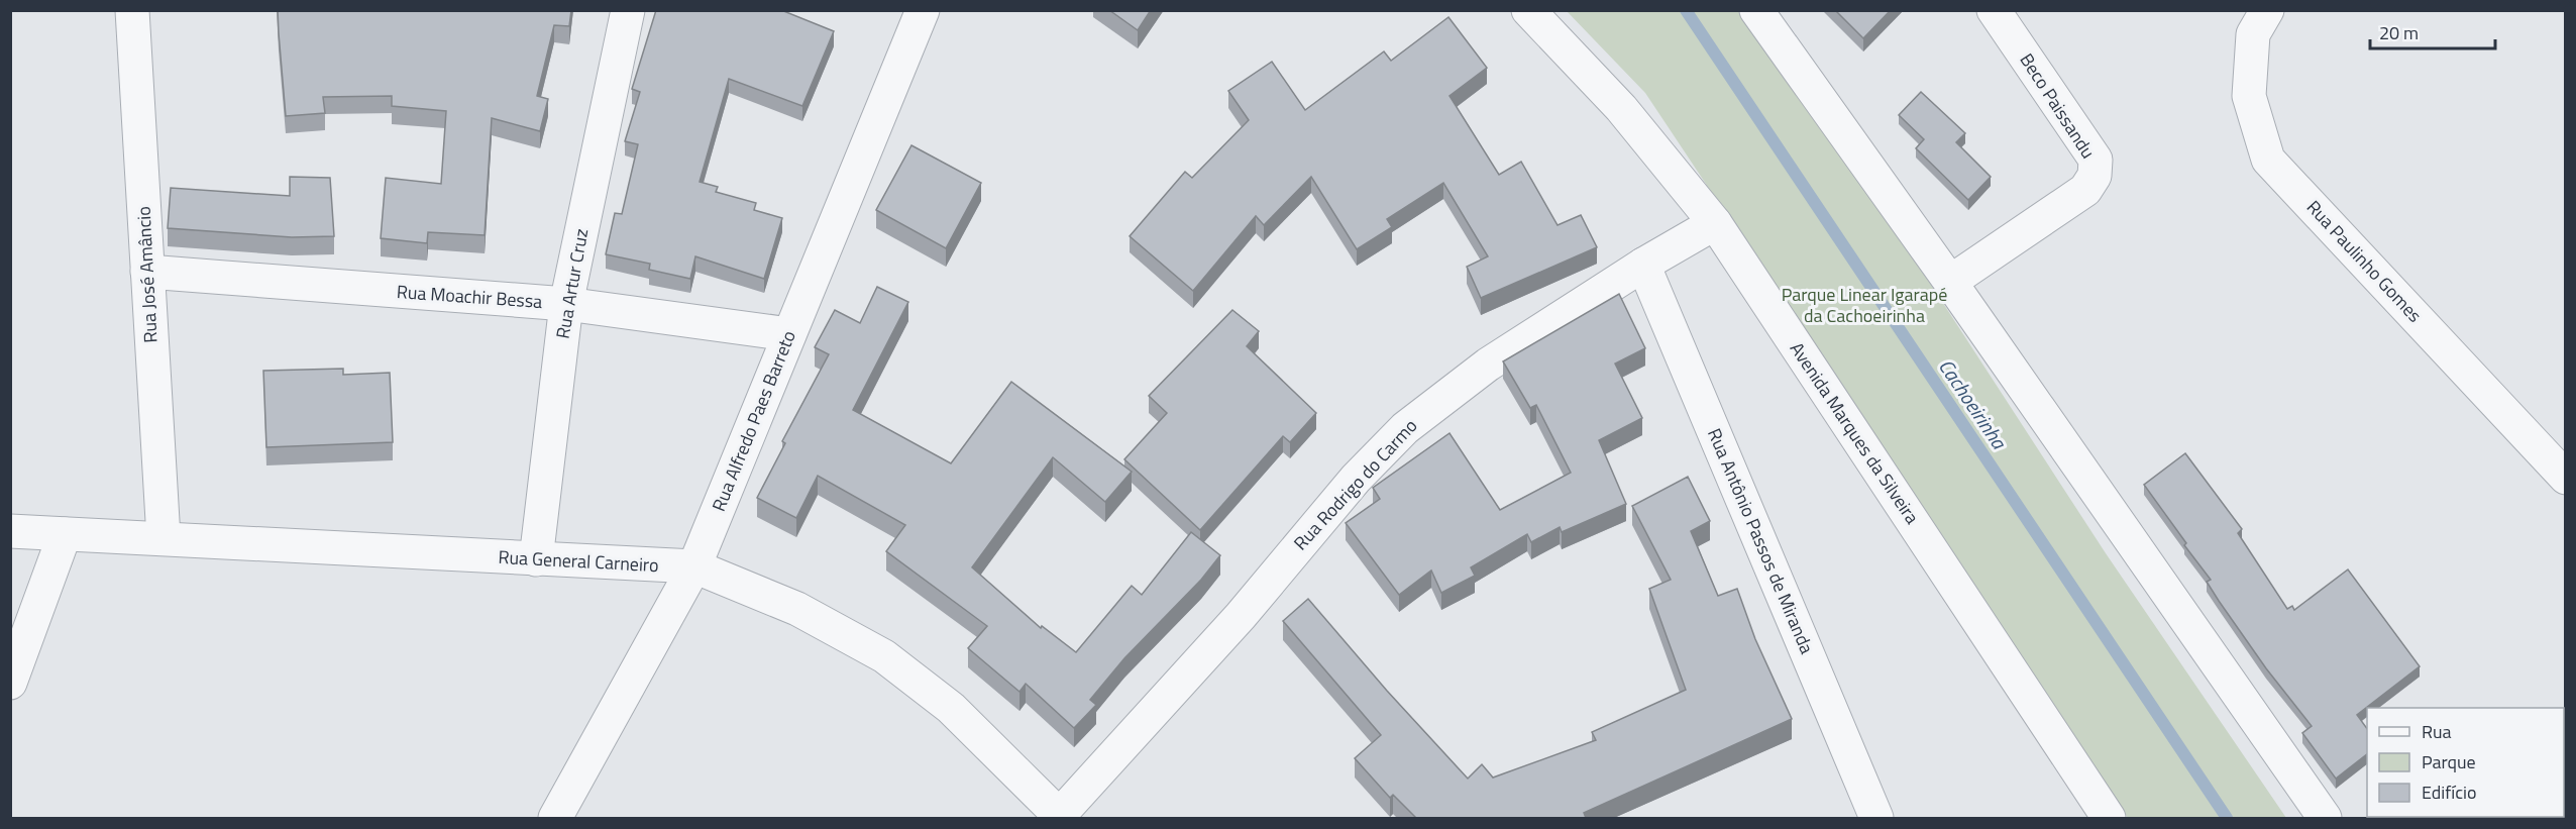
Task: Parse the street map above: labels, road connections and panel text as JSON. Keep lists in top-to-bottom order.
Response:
{
  "streets": {
    "street": [
      "Beco Paissandu",
      "Rua Paulinho Gomes",
      "Rua José Amâncio",
      "Rua Artur Cruz",
      "Rua Moachir Bessa",
      "Rua Alfredo Paes Barreto",
      "Avenida Marques da Silveira",
      "Rua Rodrigo do Carmo",
      "Rua Antônio Passos de Miranda",
      "Rua General Carneiro"
    ]
  },
  "crossings": [
    ["Rua José Amâncio", "Rua Moachir Bessa"],
    ["Rua José Amâncio", "Rua General Carneiro"],
    ["Rua Artur Cruz", "Rua Moachir Bessa"],
    ["Rua Artur Cruz", "Rua General Carneiro"],
    ["Rua Moachir Bessa", "Rua Alfredo Paes Barreto"],
    ["Rua Alfredo Paes Barreto", "Rua General Carneiro"],
    ["Avenida Marques da Silveira", "Rua Rodrigo do Carmo"],
    ["Rua Rodrigo do Carmo", "Rua Antônio Passos de Miranda"],
    ["Rua Rodrigo do Carmo", "Rua General Carneiro"]
  ],
  "water": ["Cachoeirinha"],
  "parks": ["Parque Linear Igarapé da Cachoeirinha"],
  "legend": ["Rua", "Parque", "Edifício"],
  "scale_bar": "20 m"
}
